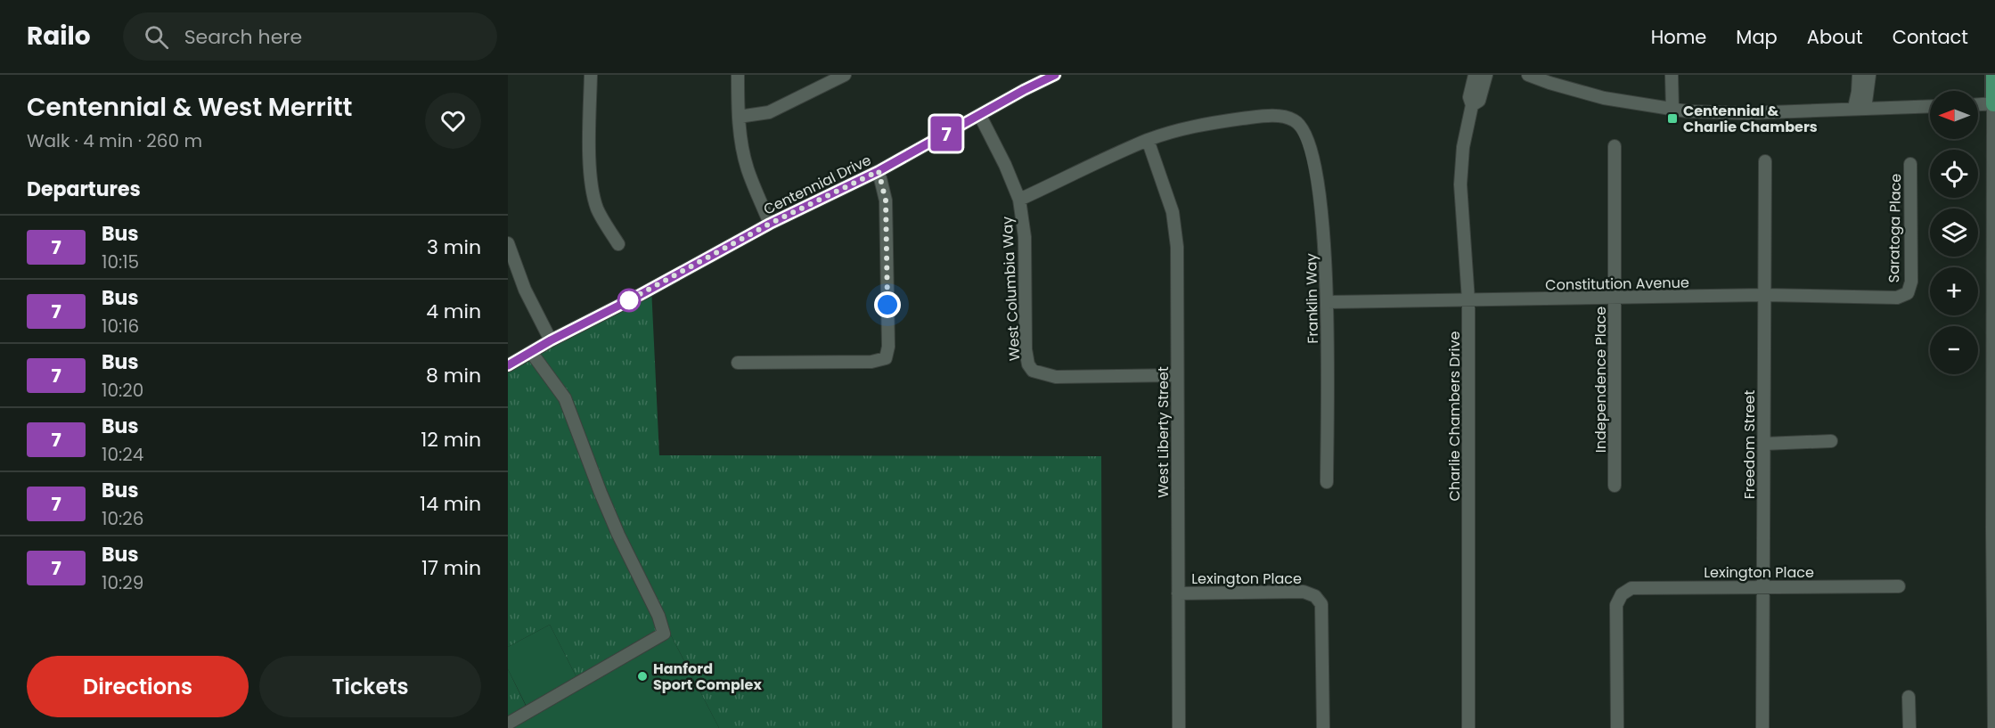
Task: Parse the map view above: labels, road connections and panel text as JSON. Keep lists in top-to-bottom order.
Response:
{
  "streets": {
    "street": [
      "Centennial Drive",
      "Saratoga Place",
      "Constitution Avenue",
      "West Columbia Way",
      "Franklin Way",
      "Independence Place",
      "Charlie Chambers Drive",
      "West Liberty Street",
      "Freedom Street",
      "Lexington Place"
    ]
  },
  "crossings": [
    ["Centennial Drive", "West Columbia Way"],
    ["Saratoga Place", "Constitution Avenue"],
    ["Constitution Avenue", "Franklin Way"],
    ["Constitution Avenue", "Independence Place"],
    ["Constitution Avenue", "Charlie Chambers Drive"],
    ["Constitution Avenue", "Freedom Street"],
    ["West Columbia Way", "West Liberty Street"],
    ["Franklin Way", "West Liberty Street"],
    ["West Liberty Street", "Lexington Place"],
    ["Freedom Street", "Lexington Place"]
  ],
  "places": {
    "transit": ["Centennial & Charlie Chambers"],
    "other": ["Hanford Sport Complex"]
  },
  "lines": ["bus line 7"],
  "north": "left",
  "page": {
    "header": "Railo",
    "search": "Search here",
    "nav": [
      "Home",
      "Map",
      "About",
      "Contact"
    ],
    "heading": [
      ["Centennial & West Merritt", "Walk · 4 min · 260 m"],
      "Departures"
    ],
    "on_map": "7",
    "map_buttons": ["+", "−"],
    "list": [
      {
        "mark": "7",
        "name": "Bus",
        "note": "10:15",
        "value": "3 min"
      },
      {
        "mark": "7",
        "name": "Bus",
        "note": "10:16",
        "value": "4 min"
      },
      {
        "mark": "7",
        "name": "Bus",
        "note": "10:20",
        "value": "8 min"
      },
      {
        "mark": "7",
        "name": "Bus",
        "note": "10:24",
        "value": "12 min"
      },
      {
        "mark": "7",
        "name": "Bus",
        "note": "10:26",
        "value": "14 min"
      },
      {
        "mark": "7",
        "name": "Bus",
        "note": "10:29",
        "value": "17 min"
      }
    ],
    "buttons": ["Directions", "Tickets"]
  }
}
